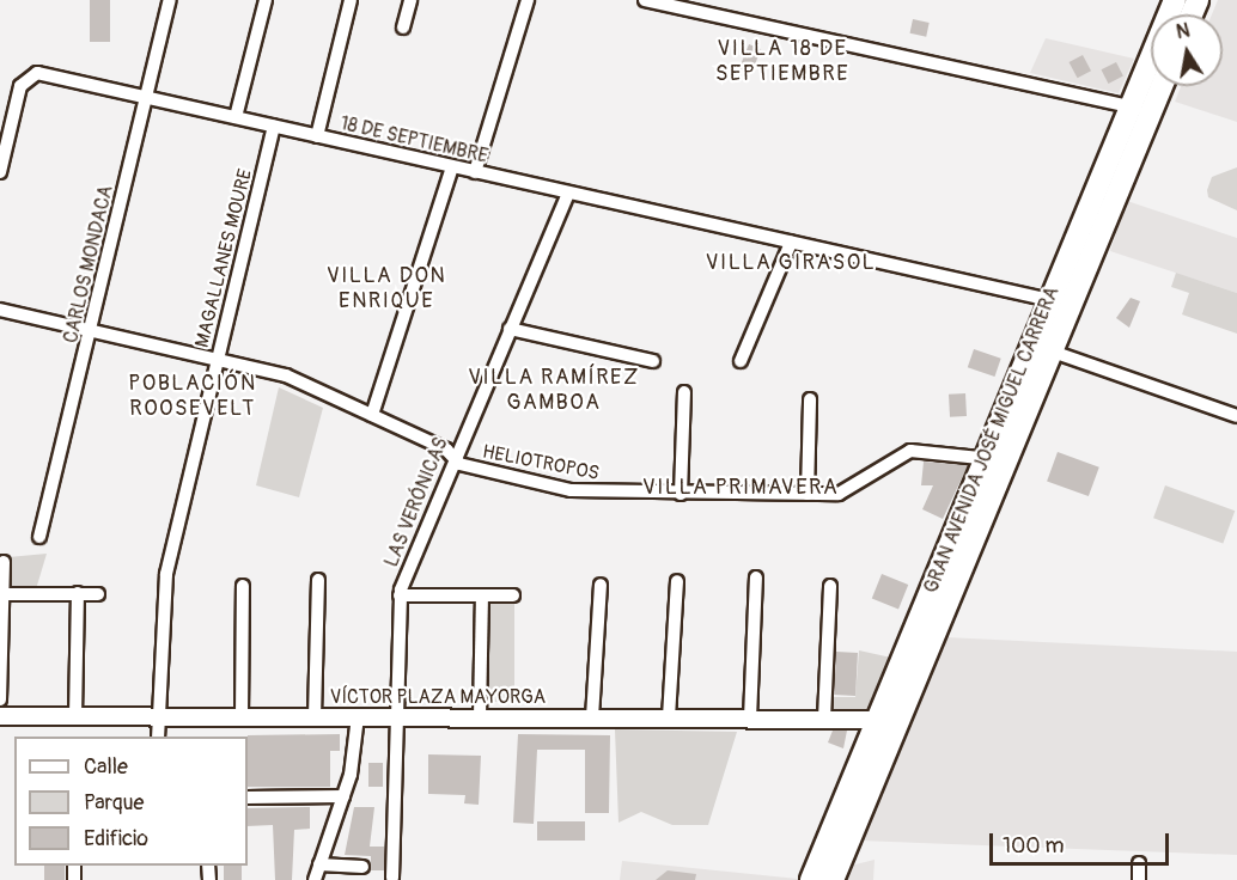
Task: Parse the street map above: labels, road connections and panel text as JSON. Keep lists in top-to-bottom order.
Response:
{
  "streets": {
    "main road": ["GRAN AVENIDA JOSÉ MIGUEL CARRERA"],
    "street": [
      "18 DE SEPTIEMBRE",
      "MAGALLANES MOURE",
      "CARLOS MONDACA",
      "HELIOTROPOS",
      "LAS VERÓNICAS",
      "VÍCTOR PLAZA MAYORGA"
    ]
  },
  "crossings": [
    ["18 DE SEPTIEMBRE", "MAGALLANES MOURE"],
    ["18 DE SEPTIEMBRE", "CARLOS MONDACA"],
    ["18 DE SEPTIEMBRE", "GRAN AVENIDA JOSÉ MIGUEL CARRERA"],
    ["18 DE SEPTIEMBRE", "LAS VERÓNICAS"],
    ["MAGALLANES MOURE", "HELIOTROPOS"],
    ["MAGALLANES MOURE", "VÍCTOR PLAZA MAYORGA"],
    ["CARLOS MONDACA", "HELIOTROPOS"],
    ["GRAN AVENIDA JOSÉ MIGUEL CARRERA", "HELIOTROPOS"],
    ["GRAN AVENIDA JOSÉ MIGUEL CARRERA", "VÍCTOR PLAZA MAYORGA"],
    ["HELIOTROPOS", "LAS VERÓNICAS"],
    ["LAS VERÓNICAS", "VÍCTOR PLAZA MAYORGA"]
  ],
  "districts": [
    "VILLA 18 DE SEPTIEMBRE",
    "VILLA GIRASOL",
    "VILLA DON ENRIQUE",
    "VILLA RAMÍREZ GAMBOA",
    "POBLACIÓN ROOSEVELT",
    "VILLA PRIMAVERA"
  ],
  "legend": ["Calle", "Parque", "Edificio"],
  "scale_bar": "100 m",
  "north": "top"
}
